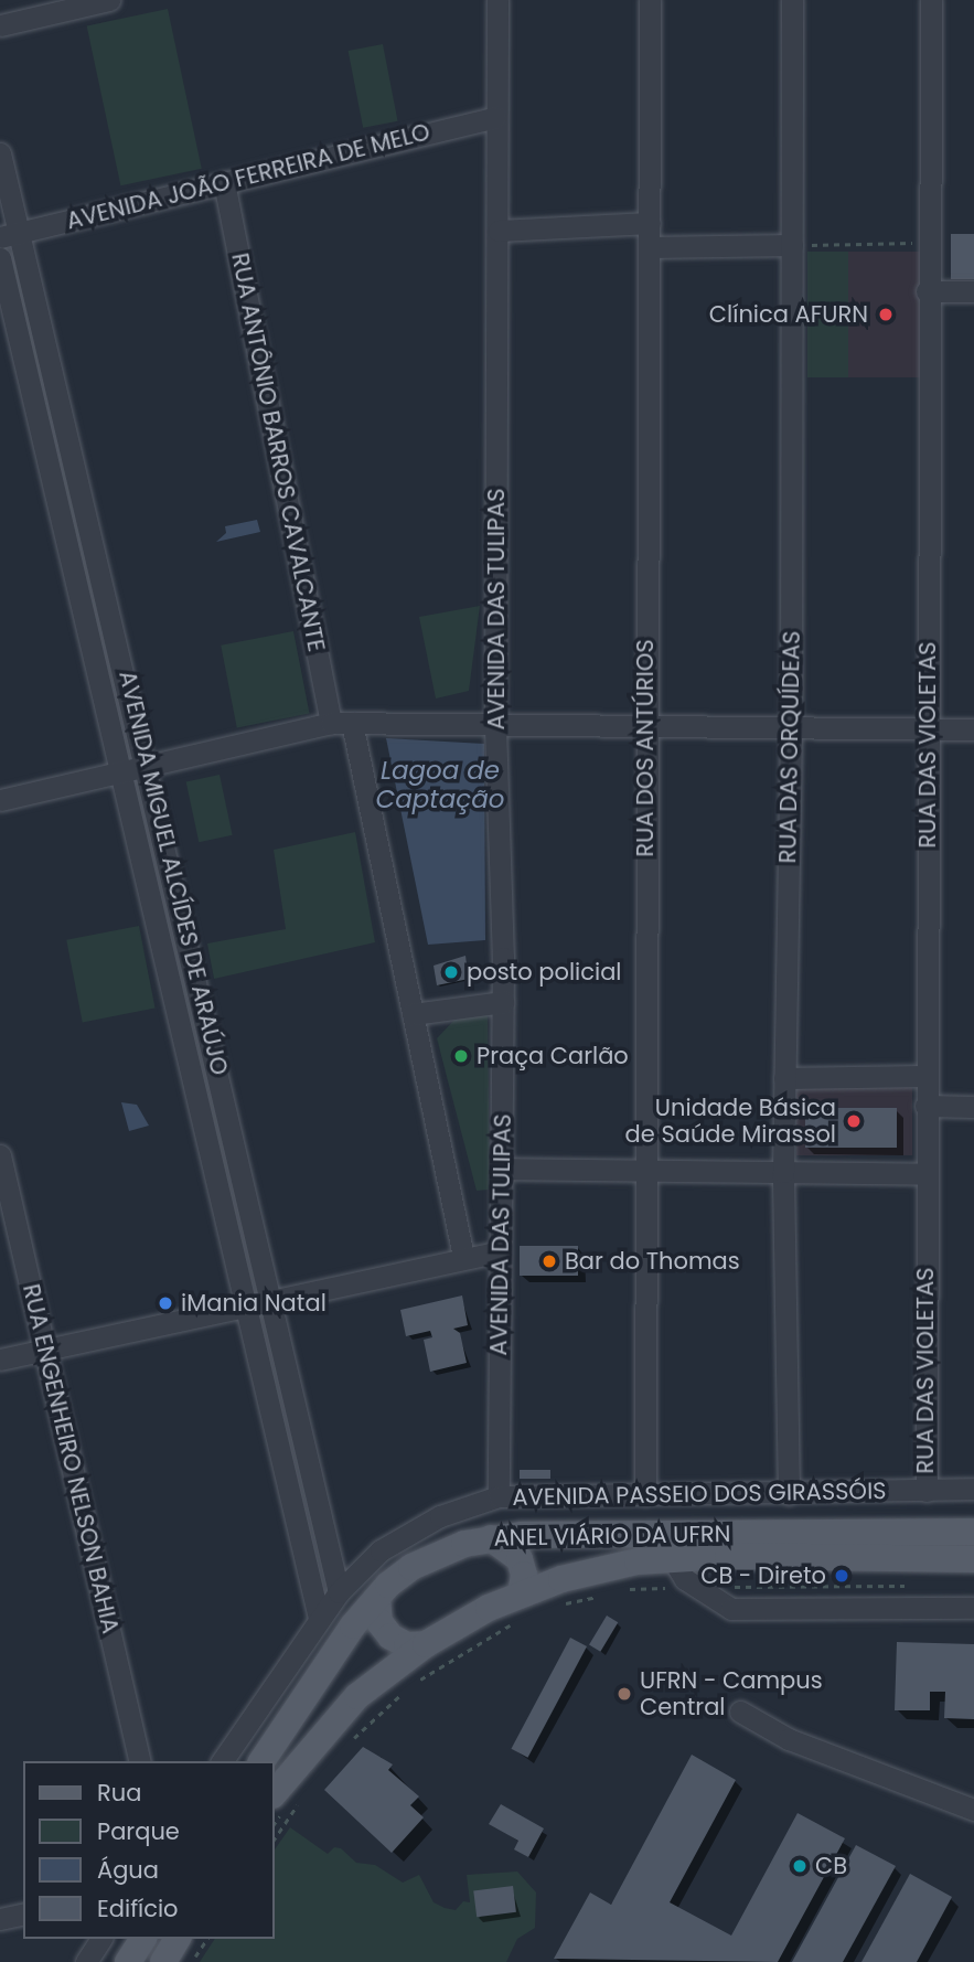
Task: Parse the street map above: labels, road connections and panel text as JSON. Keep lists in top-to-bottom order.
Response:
{
  "streets": {
    "main road": ["ANEL VIÁRIO DA UFRN"],
    "street": [
      "AVENIDA JOÃO FERREIRA DE MELO",
      "RUA ANTÔNIO BARROS CAVALCANTE",
      "AVENIDA DAS TULIPAS",
      "RUA DAS VIOLETAS",
      "RUA DAS ORQUÍDEAS",
      "RUA DOS ANTÚRIOS",
      "AVENIDA MIGUEL ALCÍDES DE ARAÚJO",
      "RUA ENGENHEIRO NELSON BAHIA",
      "AVENIDA PASSEIO DOS GIRASSÓIS"
    ]
  },
  "crossings": [
    ["AVENIDA JOÃO FERREIRA DE MELO", "RUA ANTÔNIO BARROS CAVALCANTE"],
    ["AVENIDA JOÃO FERREIRA DE MELO", "AVENIDA DAS TULIPAS"],
    ["AVENIDA JOÃO FERREIRA DE MELO", "AVENIDA MIGUEL ALCÍDES DE ARAÚJO"],
    ["AVENIDA DAS TULIPAS", "AVENIDA PASSEIO DOS GIRASSÓIS"],
    ["RUA DAS VIOLETAS", "AVENIDA PASSEIO DOS GIRASSÓIS"],
    ["RUA DAS ORQUÍDEAS", "AVENIDA PASSEIO DOS GIRASSÓIS"],
    ["RUA DOS ANTÚRIOS", "AVENIDA PASSEIO DOS GIRASSÓIS"],
    ["AVENIDA MIGUEL ALCÍDES DE ARAÚJO", "AVENIDA PASSEIO DOS GIRASSÓIS"]
  ],
  "water": ["Lagoa de Captação"],
  "places": [
    "Clínica AFURN",
    "posto policial",
    "Praça Carlão",
    "Unidade Básica de Saúde Mirassol",
    "Bar do Thomas",
    "iMania Natal",
    "CB - Direto",
    "UFRN - Campus Central",
    "CB"
  ],
  "legend": [
    "Rua",
    "Parque",
    "Água",
    "Edifício"
  ]
}
